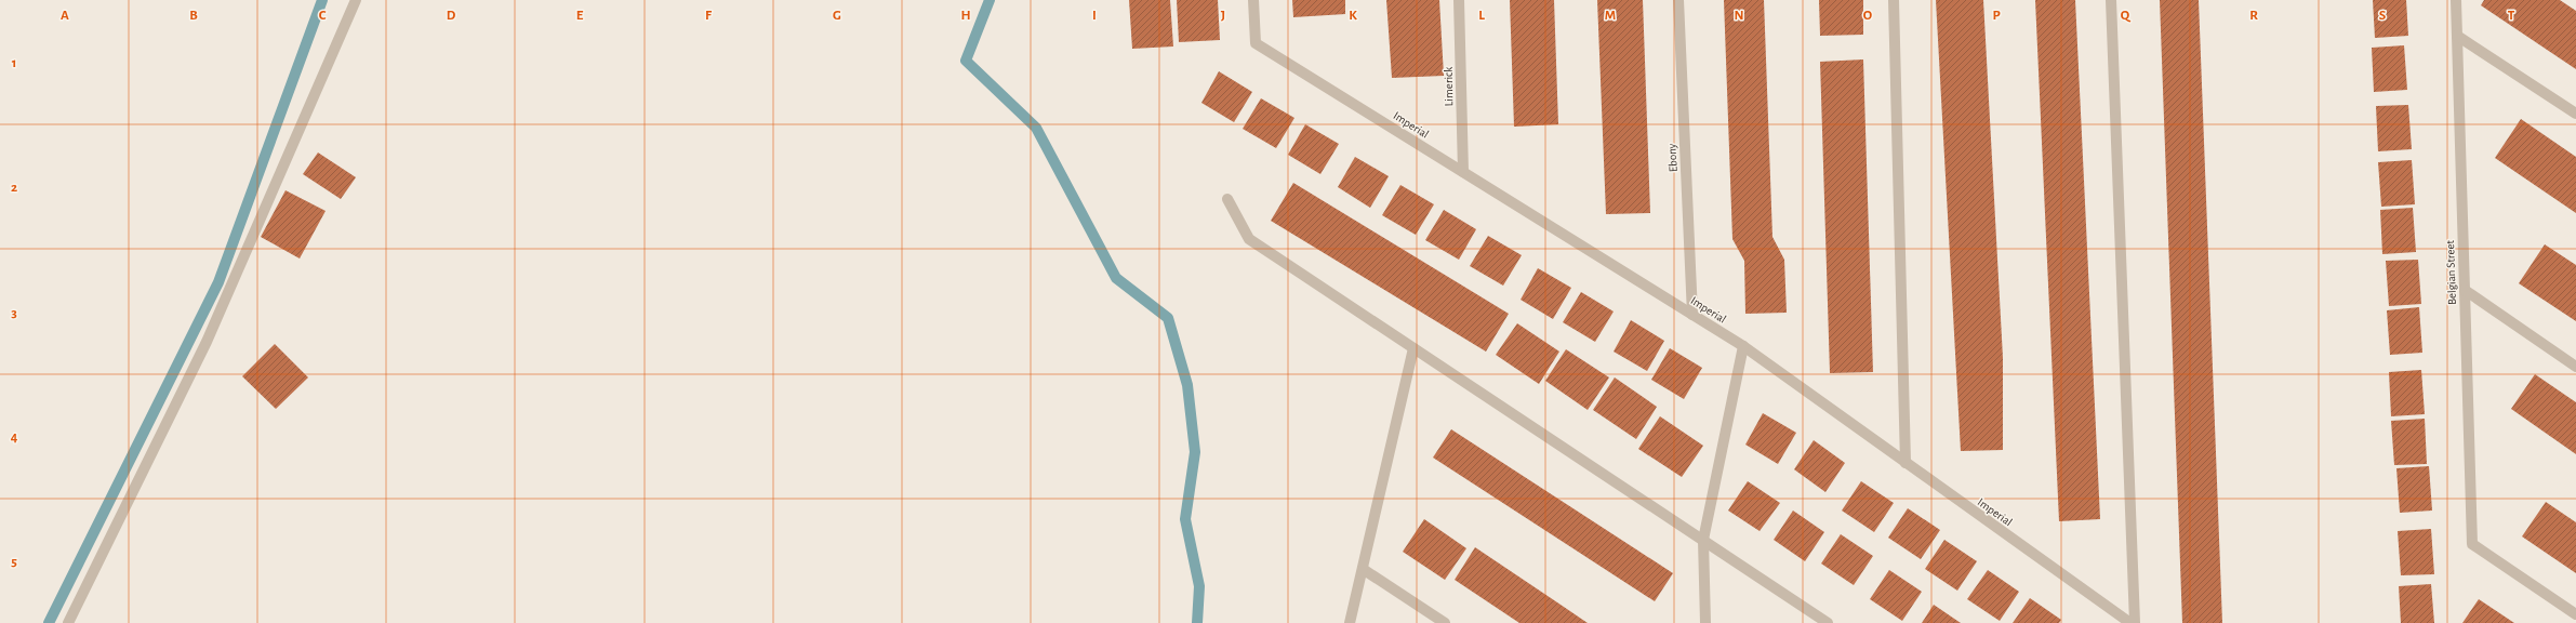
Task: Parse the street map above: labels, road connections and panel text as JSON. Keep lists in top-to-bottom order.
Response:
{
  "streets": {
    "street": [
      "Limerick",
      "Imperial",
      "Ebony",
      "Belgian Street"
    ]
  },
  "crossings": [
    ["Limerick", "Imperial"],
    ["Imperial", "Ebony"]
  ],
  "grid": {
    "columns": [
      "A",
      "B",
      "C",
      "D",
      "E",
      "F",
      "G",
      "H",
      "I",
      "J",
      "K",
      "L",
      "M",
      "N",
      "O",
      "P",
      "Q",
      "R",
      "S",
      "T"
    ],
    "rows": [
      "1",
      "2",
      "3",
      "4",
      "5"
    ]
  }
}
